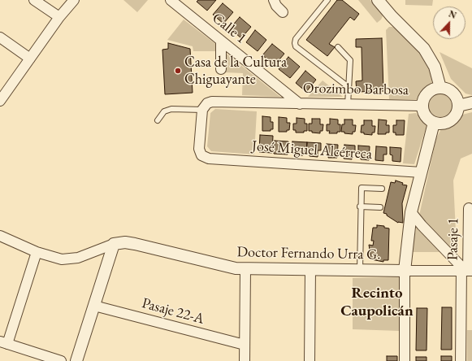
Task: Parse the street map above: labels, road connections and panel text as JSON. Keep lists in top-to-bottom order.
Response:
{
  "streets": {
    "street": [
      "Calle 1",
      "Orozimbo Barbosa",
      "José Miguel Alcérreca",
      "Pasaje 1",
      "Doctor Fernando Urra G.",
      "Pasaje 22-A"
    ]
  },
  "crossings": [
    ["Calle 1", "Orozimbo Barbosa"],
    ["Orozimbo Barbosa", "José Miguel Alcérreca"],
    ["Pasaje 1", "Doctor Fernando Urra G."]
  ],
  "districts": ["Recinto Caupolicán"],
  "places": ["Casa de la Cultura Chiguayante"],
  "north": "top"
}
